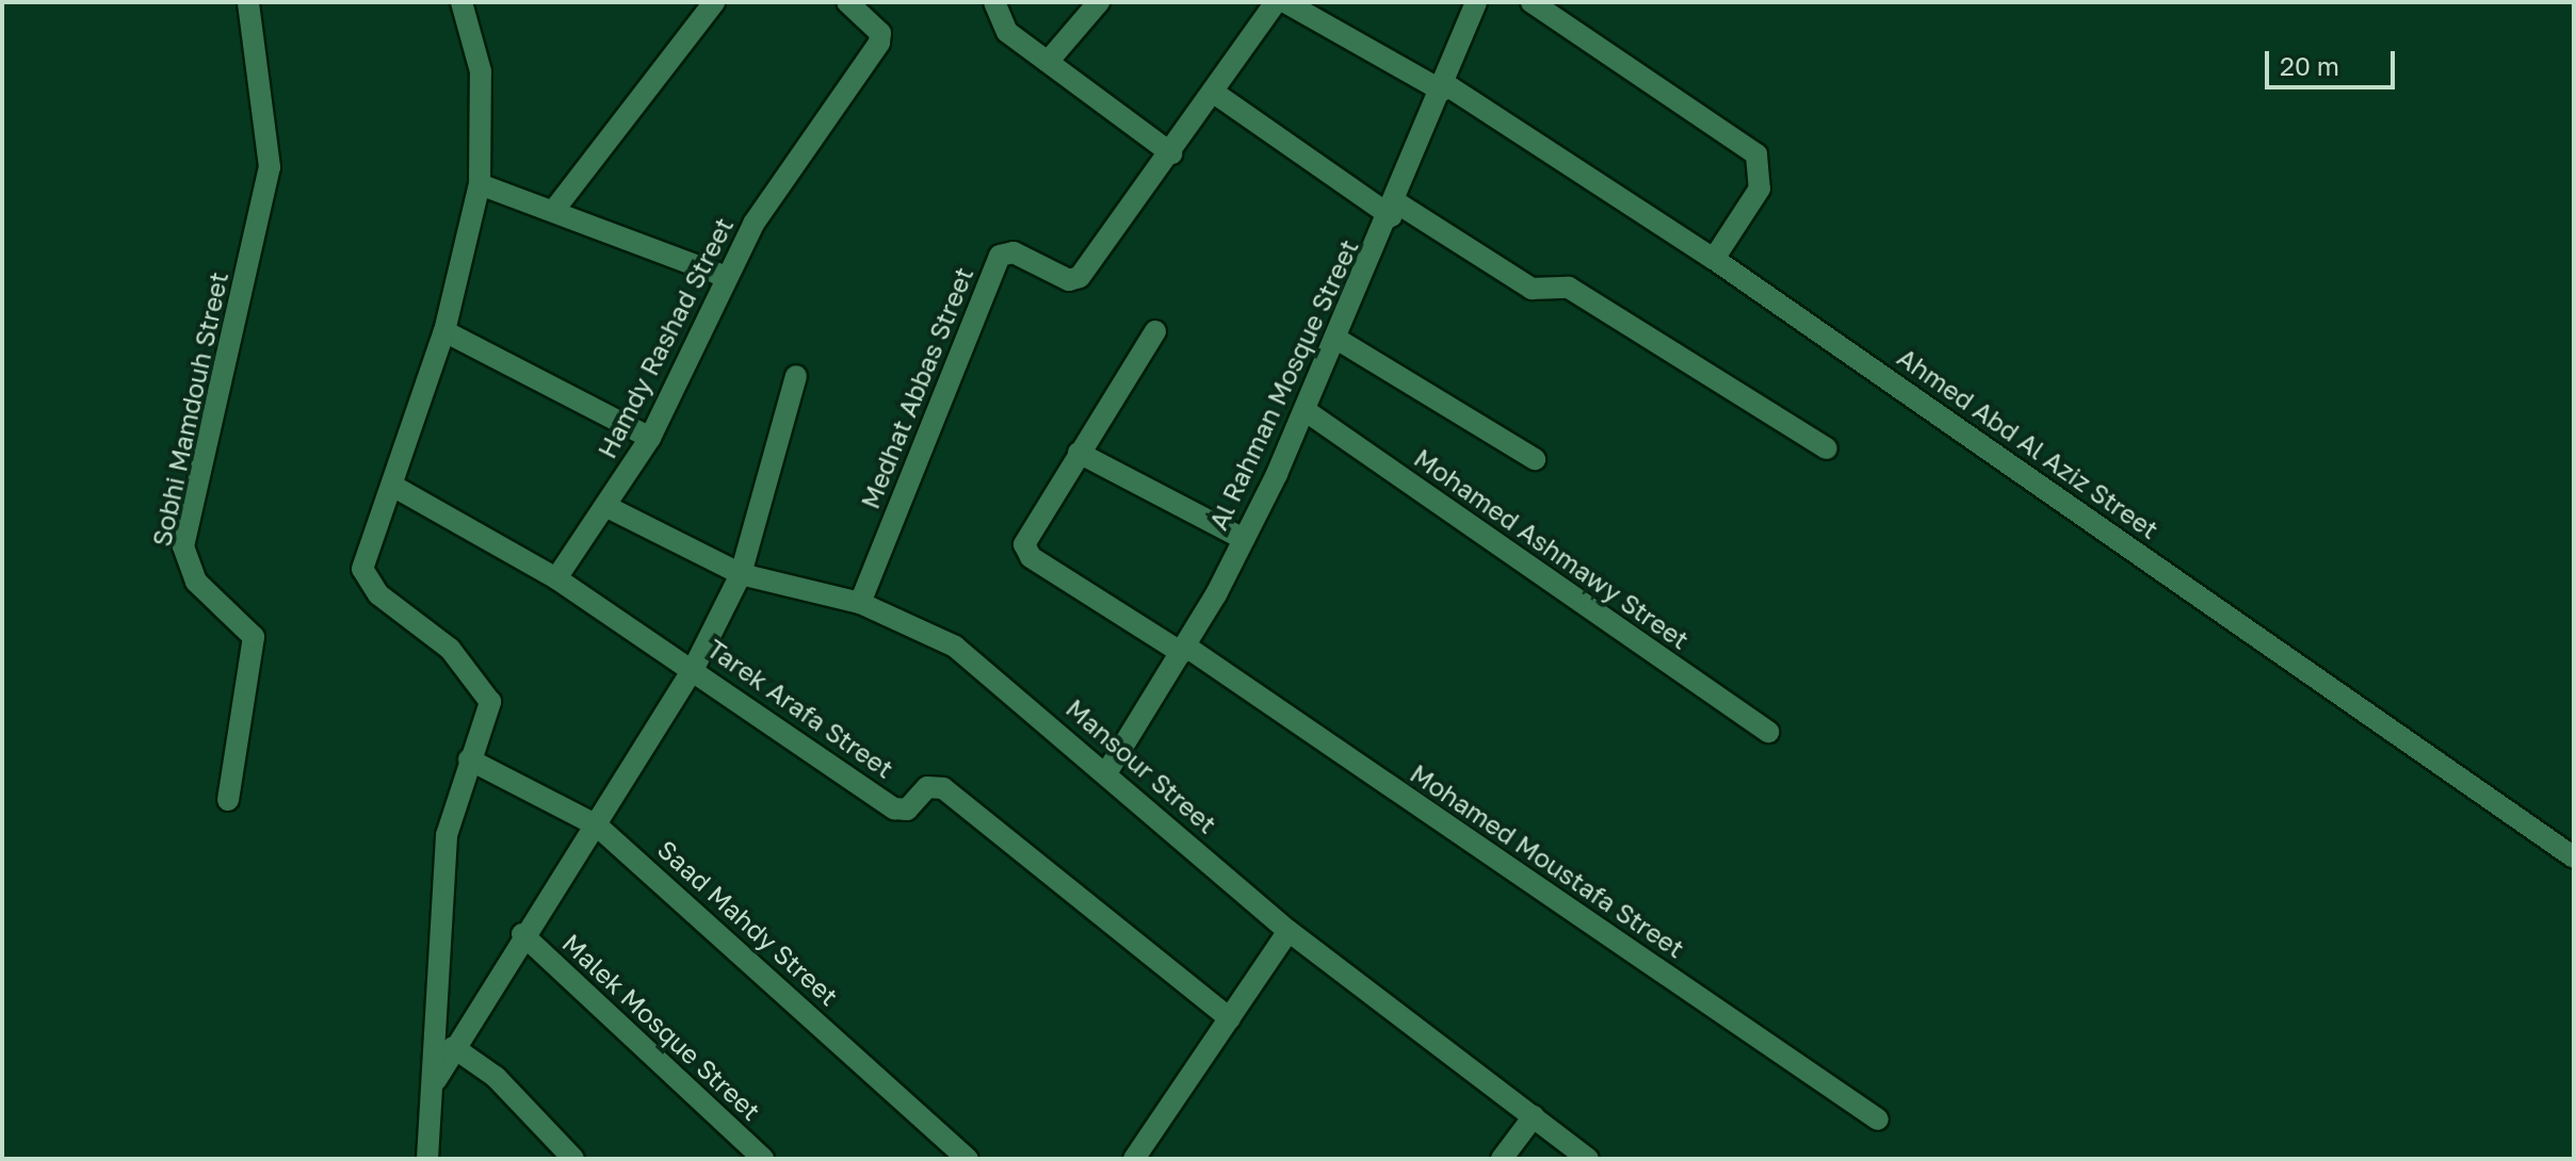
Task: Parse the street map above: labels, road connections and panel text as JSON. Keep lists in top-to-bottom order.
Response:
{
  "streets": {
    "street": [
      "Hamdy Rashad Street",
      "Al Rahman Mosque Street",
      "Medhat Abbas Street",
      "Sobhi Mamdouh Street",
      "Ahmed Abd Al Aziz Street",
      "Mohamed Ashmawy Street",
      "Tarek Arafa Street",
      "Mansour Street",
      "Mohamed Moustafa Street",
      "Saad Mahdy Street",
      "Malek Mosque Street"
    ]
  },
  "crossings": [
    ["Hamdy Rashad Street", "Tarek Arafa Street"],
    ["Hamdy Rashad Street", "Mansour Street"],
    ["Al Rahman Mosque Street", "Ahmed Abd Al Aziz Street"],
    ["Al Rahman Mosque Street", "Mohamed Ashmawy Street"],
    ["Al Rahman Mosque Street", "Mansour Street"],
    ["Al Rahman Mosque Street", "Mohamed Moustafa Street"],
    ["Medhat Abbas Street", "Mansour Street"]
  ],
  "scale_bar": "20 m"
}
